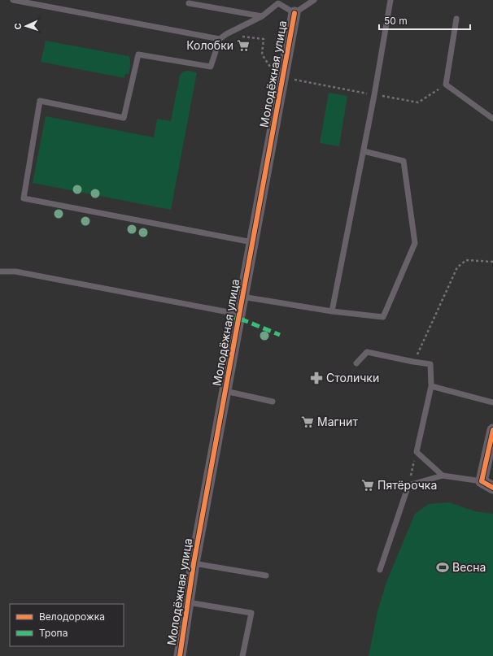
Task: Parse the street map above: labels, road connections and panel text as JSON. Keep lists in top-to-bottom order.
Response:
{
  "streets": {
    "street": ["Молодёжная улица"]
  },
  "places": {
    "supermarket": ["Колобки", "Магнит", "Пятёрочка"],
    "pharmacy": ["Столички"],
    "sports": ["Весна"]
  },
  "legend": ["Велодорожка", "Тропа"],
  "scale_bar": "50 m",
  "north": "left"
}
